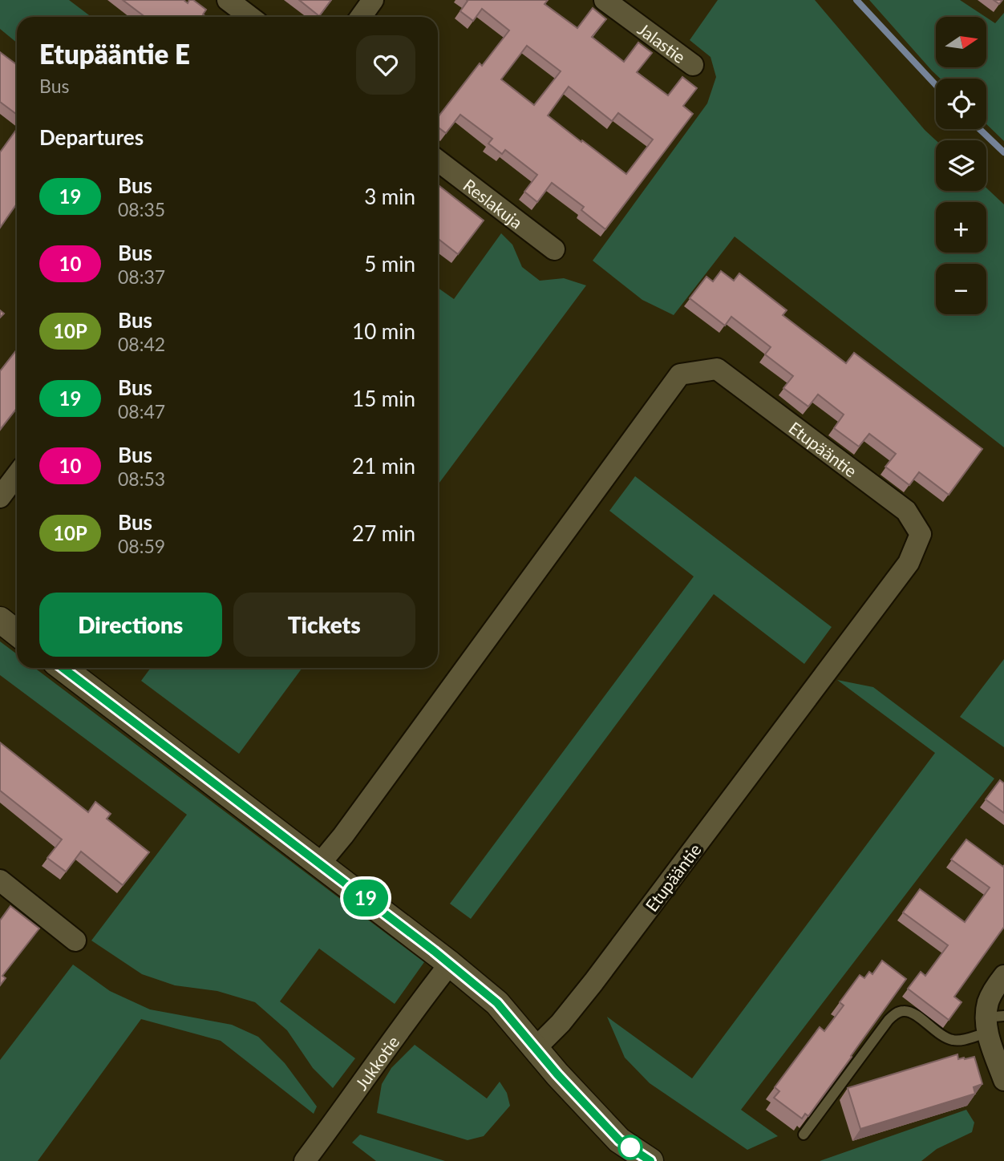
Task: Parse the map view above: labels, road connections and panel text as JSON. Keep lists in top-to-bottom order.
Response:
{
  "streets": {
    "street": [
      "Jalastie",
      "Reslakuja",
      "Etupääntie",
      "Jukkotie"
    ]
  },
  "lines": ["bus line 19"],
  "north": "right",
  "page": {
    "on_map": "19",
    "map_buttons": ["+", "−"],
    "heading": [
      ["Etupääntie E", "Bus"],
      "Departures"
    ],
    "list": [
      {
        "mark": "19",
        "name": "Bus",
        "note": "08:35",
        "value": "3 min"
      },
      {
        "mark": "10",
        "name": "Bus",
        "note": "08:37",
        "value": "5 min"
      },
      {
        "mark": "10P",
        "name": "Bus",
        "note": "08:42",
        "value": "10 min"
      },
      {
        "mark": "19",
        "name": "Bus",
        "note": "08:47",
        "value": "15 min"
      },
      {
        "mark": "10",
        "name": "Bus",
        "note": "08:53",
        "value": "21 min"
      },
      {
        "mark": "10P",
        "name": "Bus",
        "note": "08:59",
        "value": "27 min"
      }
    ],
    "buttons": ["Directions", "Tickets"]
  }
}
